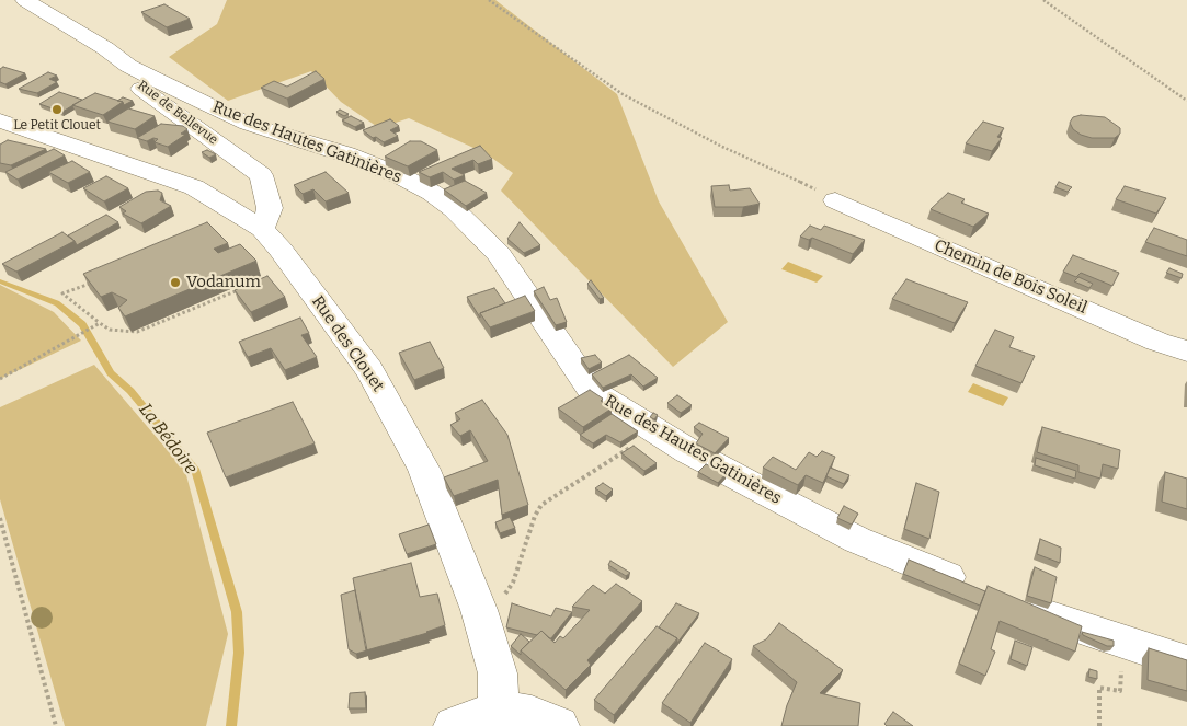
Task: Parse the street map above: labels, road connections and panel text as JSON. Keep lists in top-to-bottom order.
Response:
{
  "streets": {
    "street": [
      "Rue de Bellevue",
      "Rue des Hautes Gatinières",
      "Chemin de Bois Soleil",
      "Rue des Clouet"
    ]
  },
  "crossings": [
    ["Rue de Bellevue", "Rue des Hautes Gatinières"],
    ["Rue de Bellevue", "Rue des Clouet"]
  ],
  "water": ["La Bédoire"],
  "places": ["Le Petit Clouet", "Vodanum"]
}
